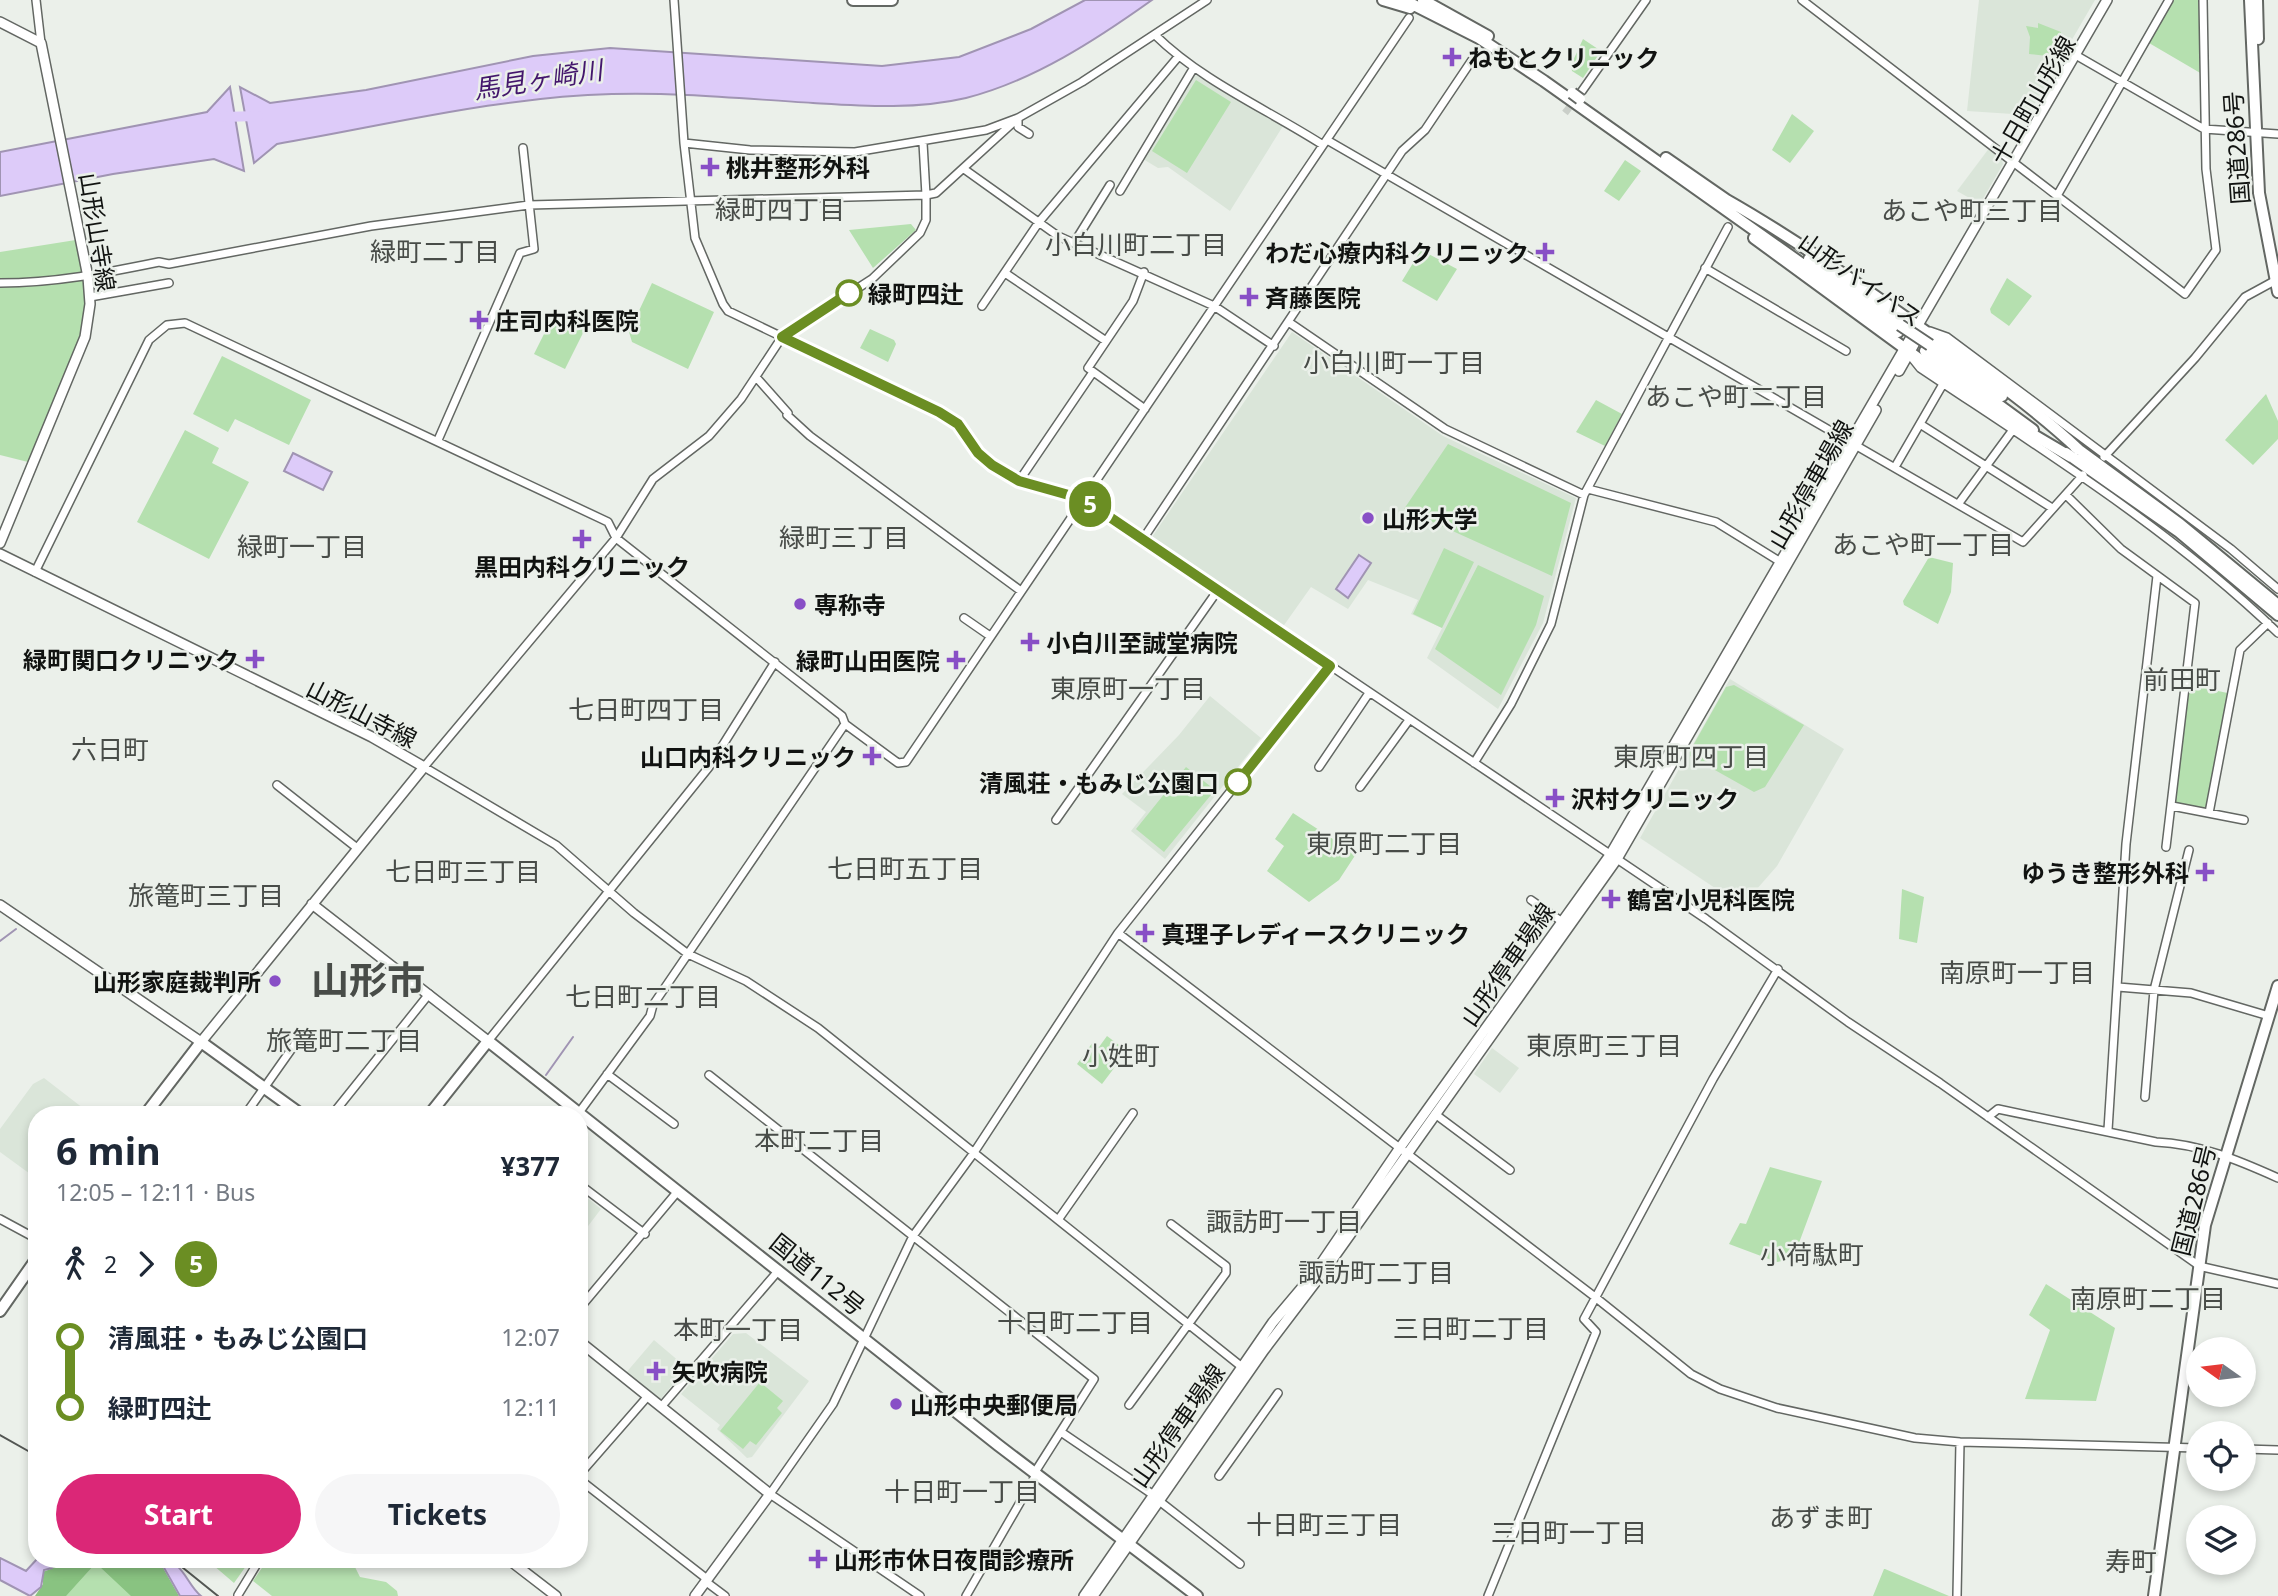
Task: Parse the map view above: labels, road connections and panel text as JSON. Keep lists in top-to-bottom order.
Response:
{
  "streets": {
    "highway": ["国道286号", "山形バイパス", "国道112号"],
    "main road": ["十日町山形線", "山形山寺線", "山形停車場線"]
  },
  "crossings": [
    ["十日町山形線", "山形停車場線"],
    ["山形停車場線", "国道112号"]
  ],
  "districts": [
    "緑町四丁目",
    "あこや町三丁目",
    "小白川町二丁目",
    "緑町二丁目",
    "小白川町一丁目",
    "あこや町二丁目",
    "緑町三丁目",
    "あこや町一丁目",
    "緑町一丁目",
    "前田町",
    "東原町一丁目",
    "七日町四丁目",
    "六日町",
    "東原町四丁目",
    "東原町二丁目",
    "七日町五丁目",
    "七日町三丁目",
    "旅篭町三丁目",
    "南原町一丁目",
    "山形市",
    "七日町二丁目",
    "旅篭町二丁目",
    "東原町三丁目",
    "小姓町",
    "本町二丁目",
    "諏訪町一丁目",
    "小荷駄町",
    "諏訪町二丁目",
    "南原町二丁目",
    "十日町二丁目",
    "三日町二丁目",
    "本町一丁目",
    "十日町一丁目",
    "あずま町",
    "十日町三丁目",
    "三日町一丁目",
    "寿町"
  ],
  "water": ["馬見ヶ崎川"],
  "places": {
    "health": [
      "ねもとクリニック",
      "桃井整形外科",
      "わだ心療内科クリニック",
      "斉藤医院",
      "庄司内科医院",
      "黒田内科クリニック",
      "小白川至誠堂病院",
      "緑町関口クリニック",
      "緑町山田医院",
      "山口内科クリニック",
      "沢村クリニック",
      "ゆうき整形外科",
      "鶴宮小児科医院",
      "真理子レディースクリニック",
      "矢吹病院",
      "山形市休日夜間診療所"
    ],
    "other": [
      "緑町四辻",
      "山形大学",
      "専称寺",
      "清風荘・もみじ公園口",
      "山形家庭裁判所",
      "山形中央郵便局"
    ]
  },
  "lines": ["bus line 5"],
  "north": "left",
  "page": {
    "on_map": "5",
    "heading": ["6 min", "12:05 – 12:11 · Bus", "¥377"],
    "legs": ["2", "5"],
    "list": [
      {
        "name": "清風荘・もみじ公園口",
        "value": "12:07"
      },
      {
        "name": "緑町四辻",
        "value": "12:11"
      }
    ],
    "buttons": ["Start", "Tickets"]
  }
}
